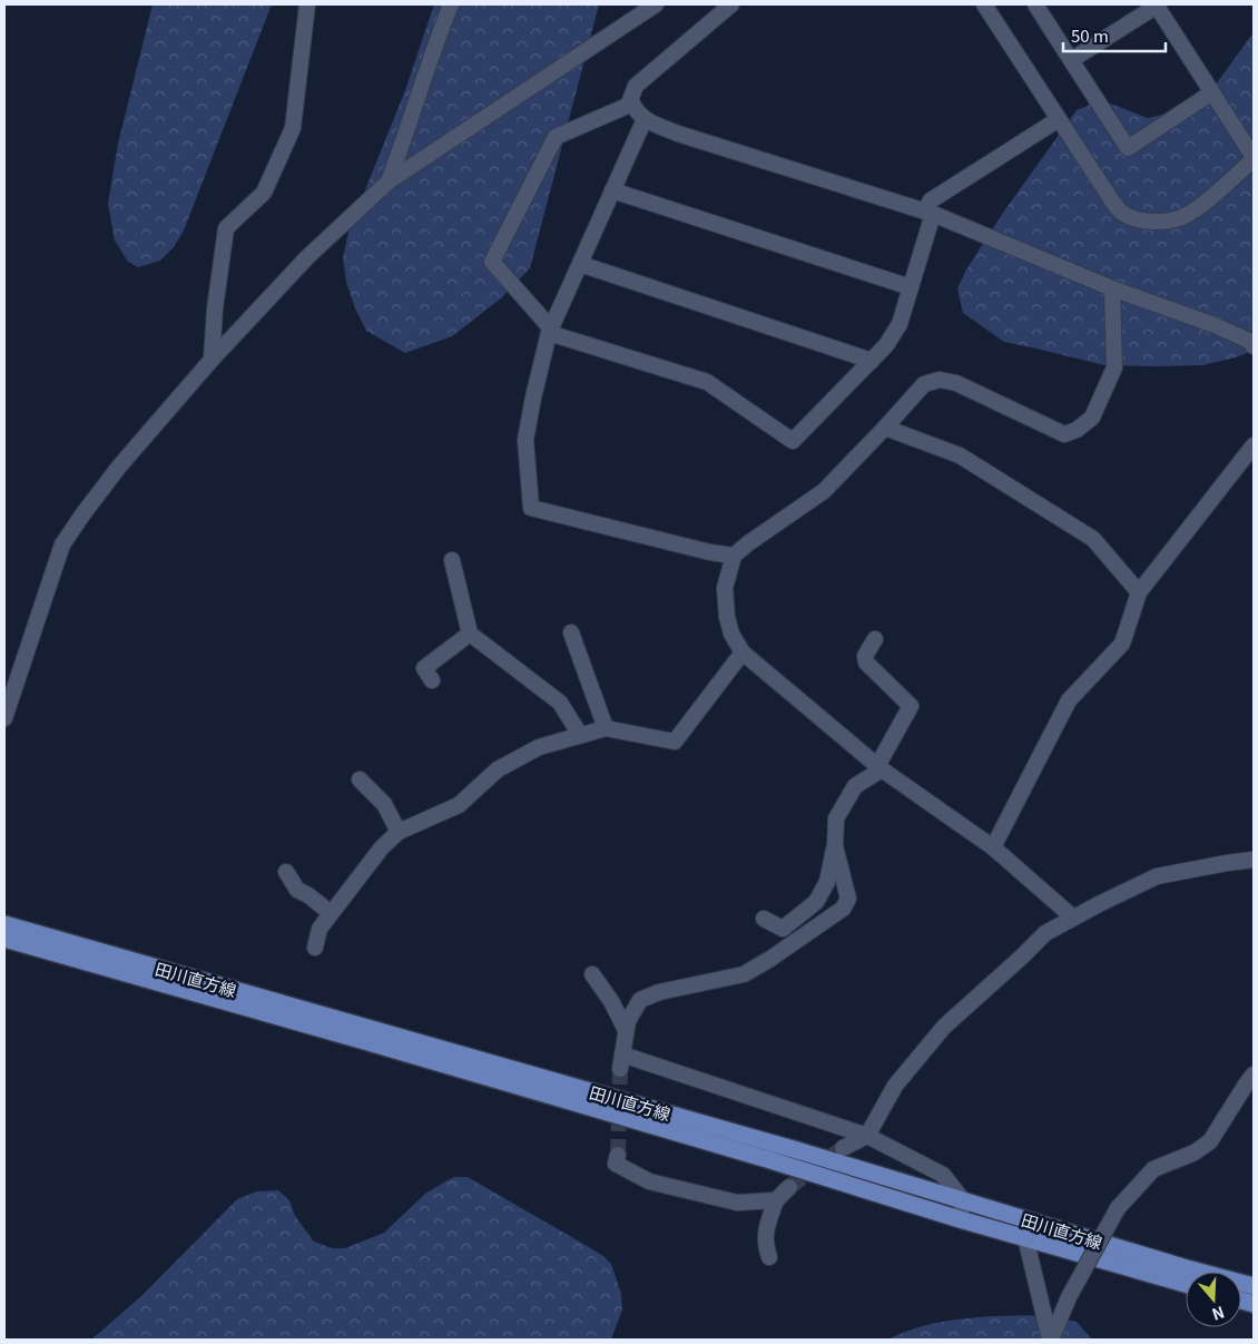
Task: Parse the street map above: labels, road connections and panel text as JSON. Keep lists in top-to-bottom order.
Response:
{
  "streets": {
    "main road": ["田川直方線"]
  },
  "scale_bar": "50 m",
  "north": "bottom"
}
